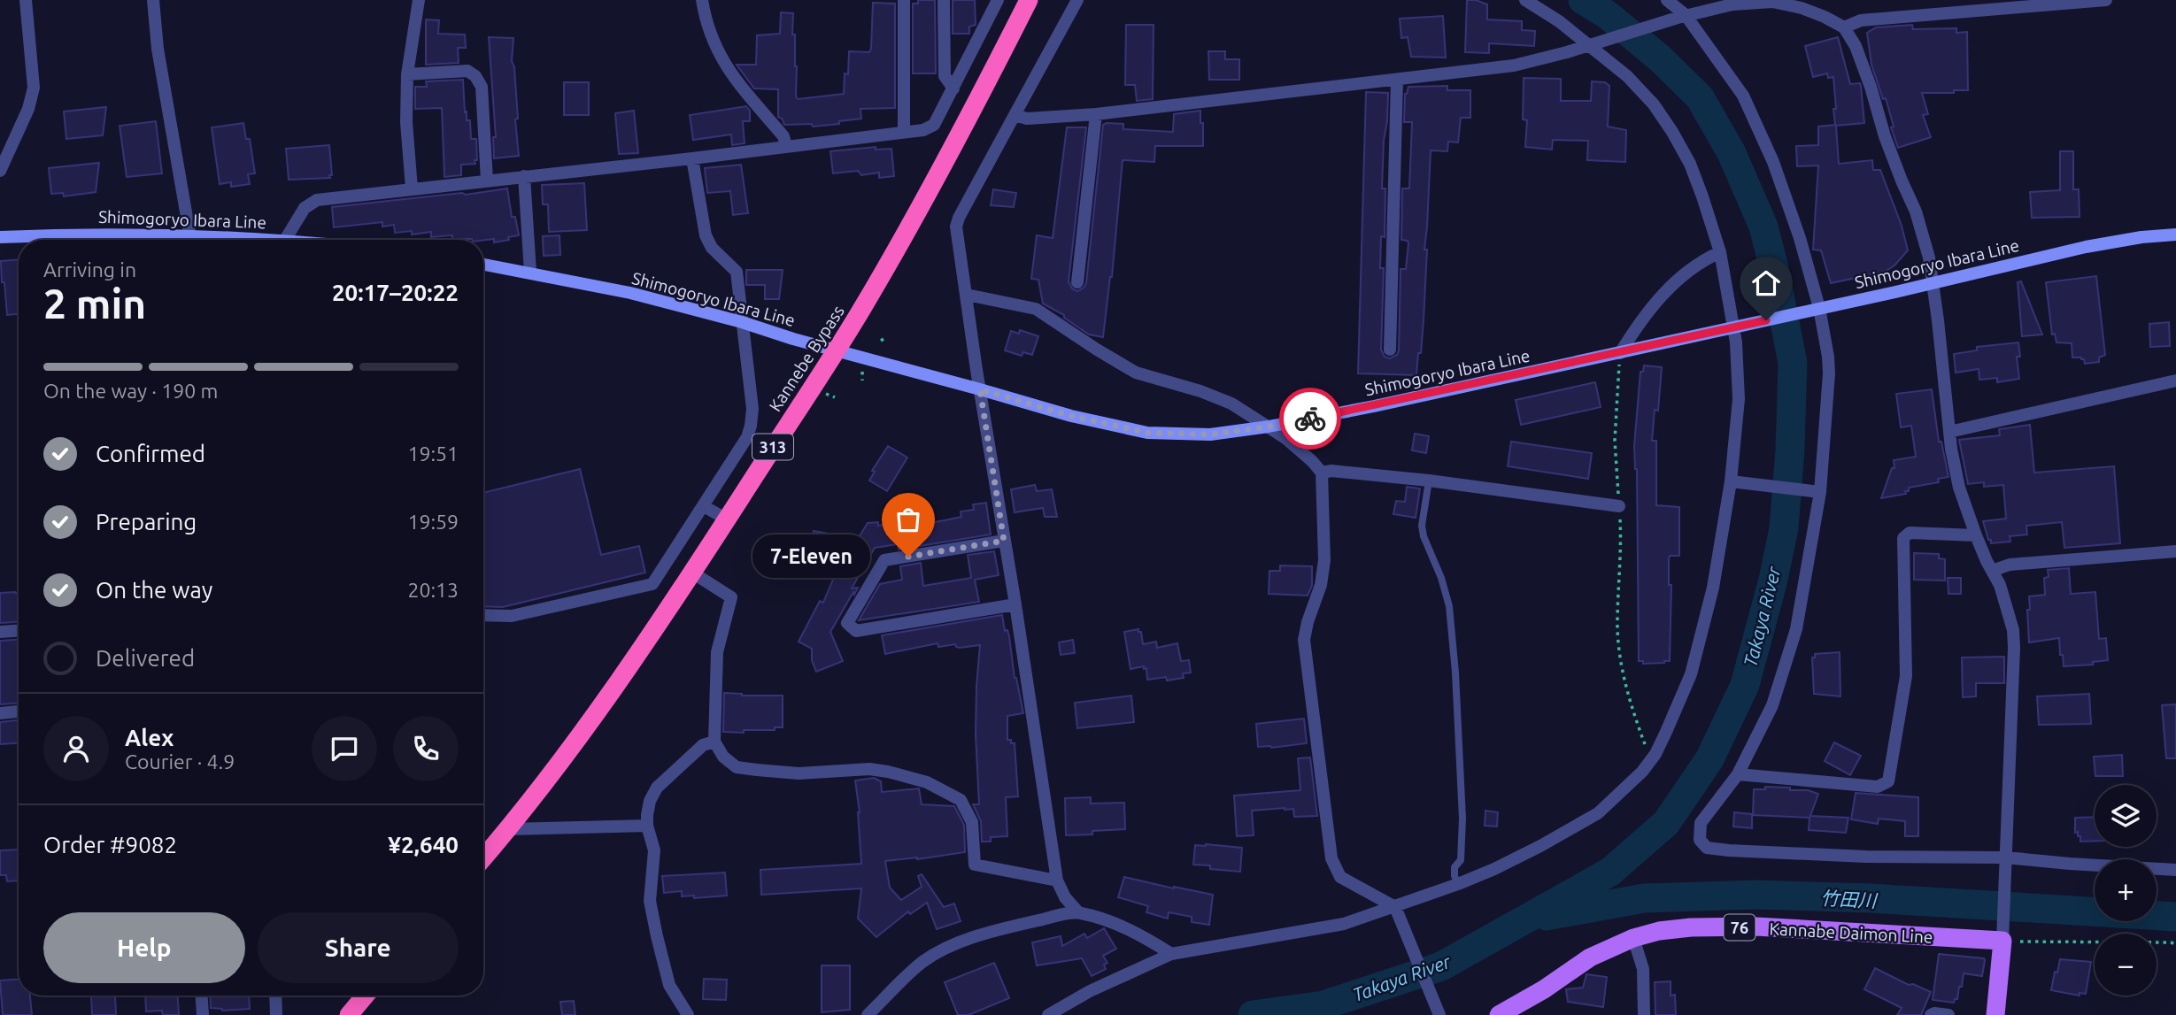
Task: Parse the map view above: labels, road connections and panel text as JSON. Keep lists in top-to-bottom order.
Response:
{
  "streets": {
    "highway": ["Kannebe Bypass", "313"],
    "main road": ["Shimogoryo Ibara Line", "76", "Kannabe Daimon Line"]
  },
  "crossings": [
    ["Shimogoryo Ibara Line", "Kannebe Bypass"]
  ],
  "water": ["Takaya River", "竹田川"],
  "places": ["7-Eleven"],
  "page": {
    "heading": ["2 min", "Arriving in", "20:17–20:22"],
    "panel": [
      "Alex",
      "Courier · 4.9",
      "Order #9082",
      "¥2,640"
    ],
    "bar": "On the way · 190 m",
    "list": [
      ["Confirmed", "19:51"],
      ["Preparing", "19:59"],
      ["On the way", "20:13"],
      "Delivered"
    ],
    "bubble": "7-Eleven",
    "map_buttons": ["+", "−"],
    "buttons": ["Help", "Share"]
  }
}
